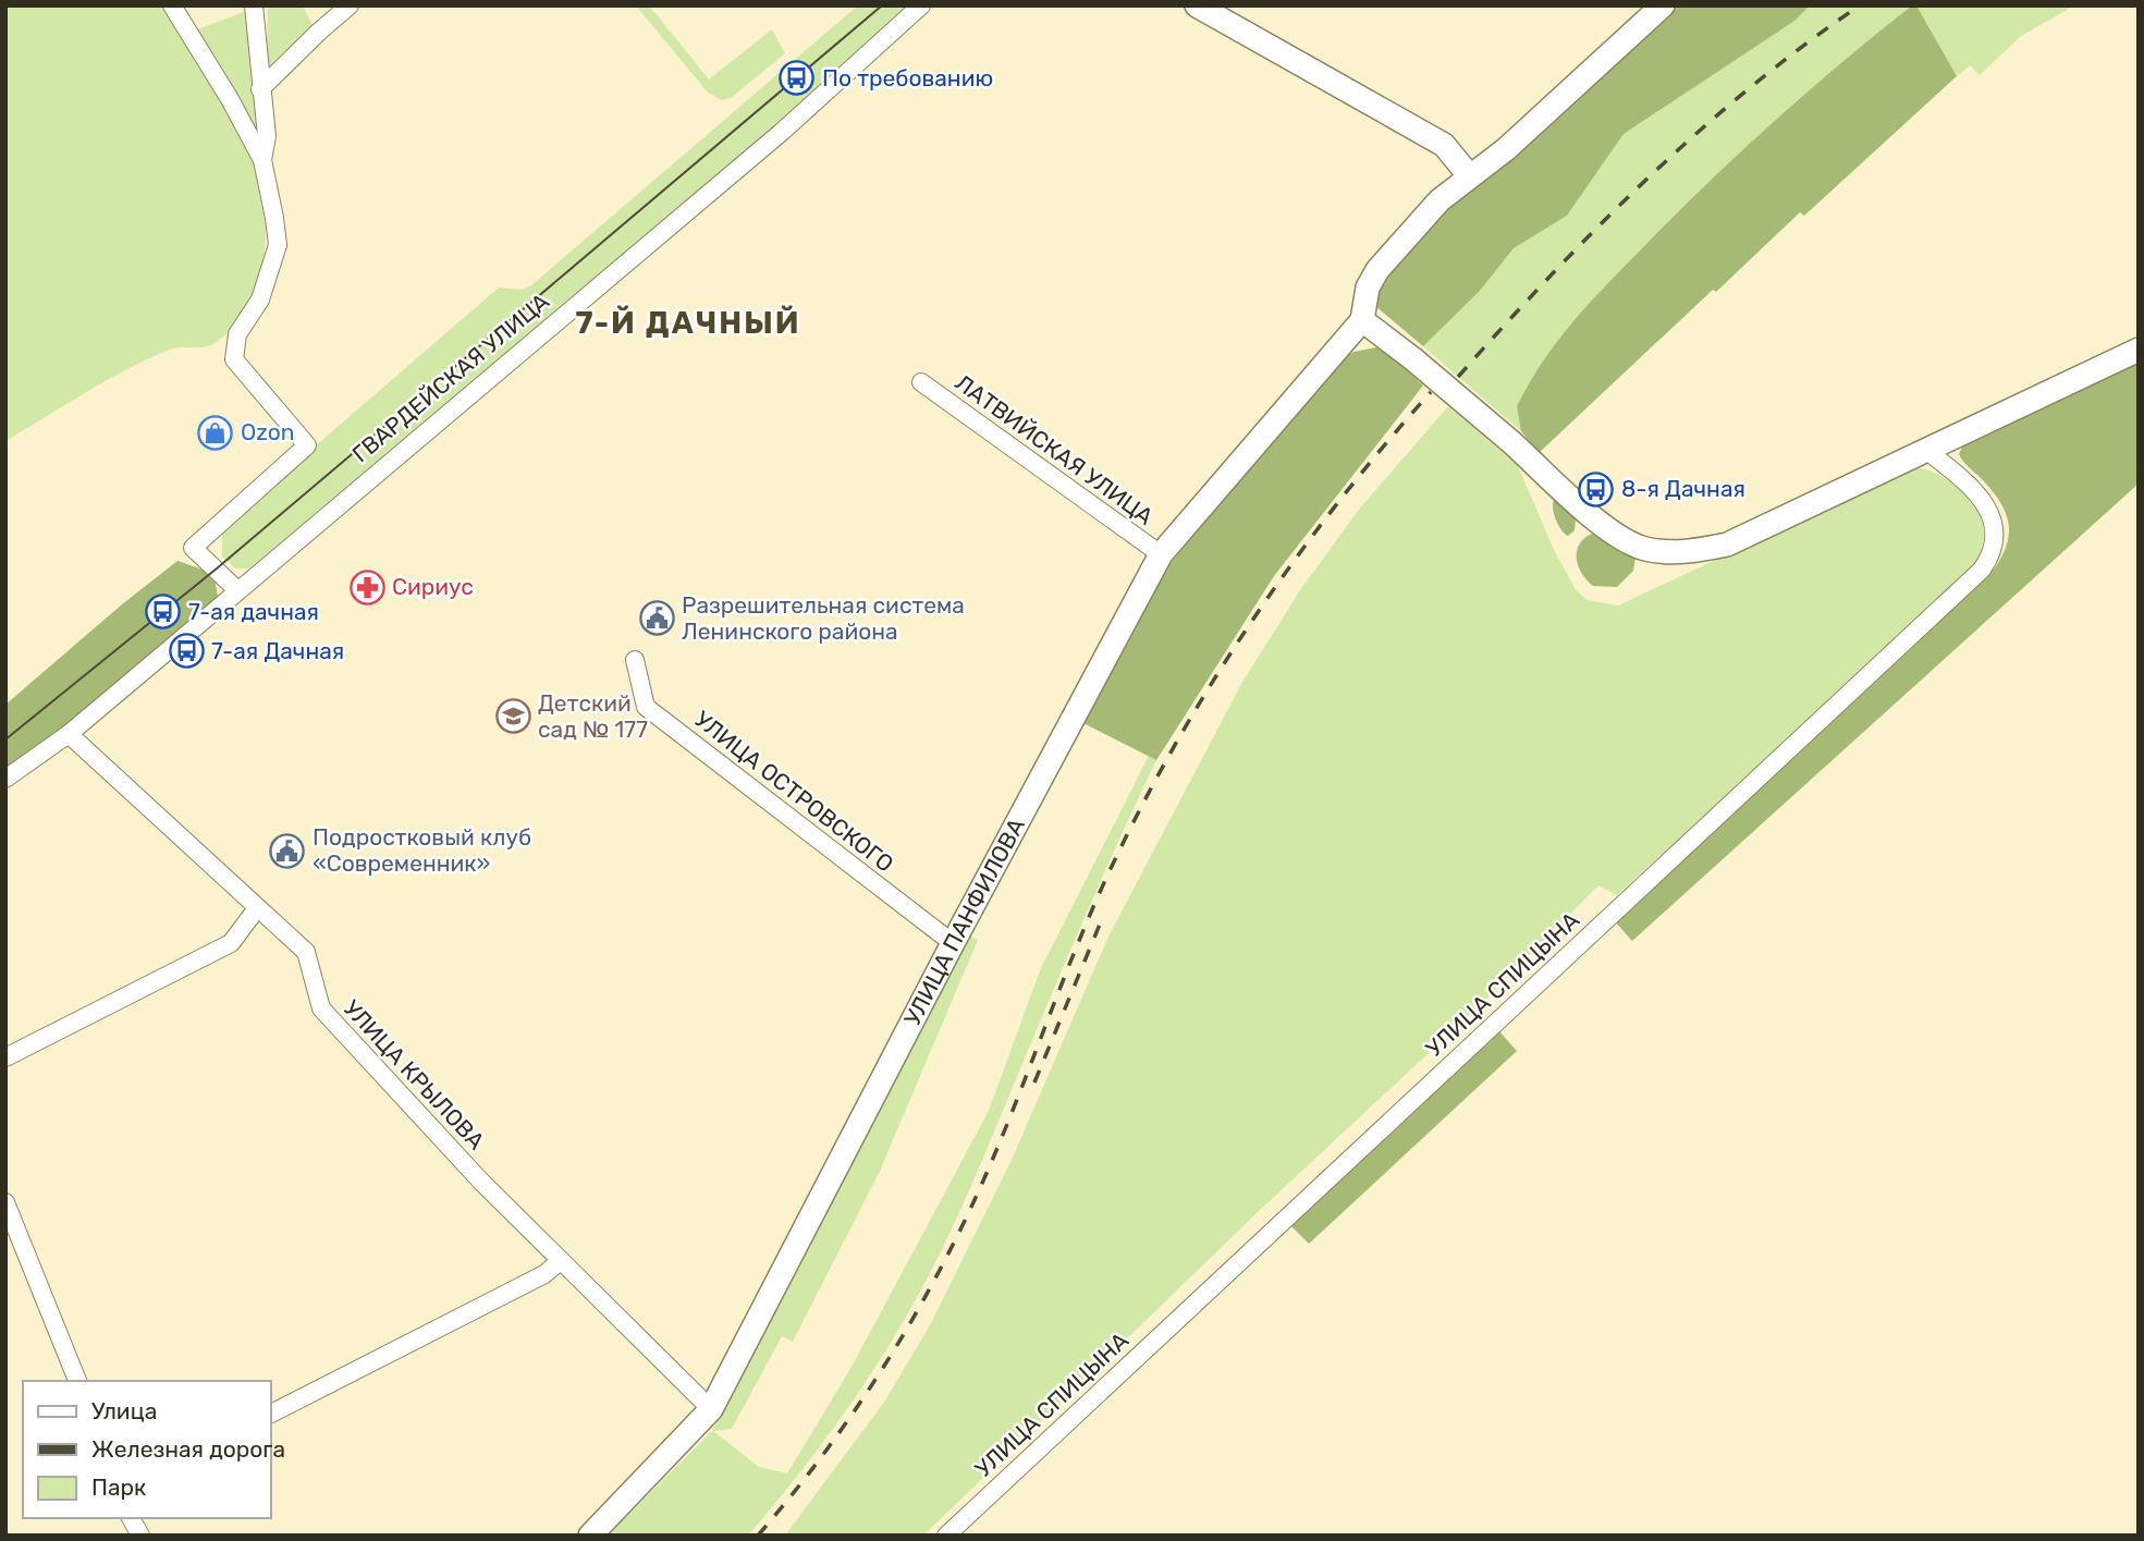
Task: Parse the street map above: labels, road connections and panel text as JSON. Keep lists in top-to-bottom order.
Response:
{
  "streets": {
    "main road": ["УЛИЦА ПАНФИЛОВА"],
    "street": [
      "ГВАРДЕЙСКАЯ УЛИЦА",
      "ЛАТВИЙСКАЯ УЛИЦА",
      "УЛИЦА ОСТРОВСКОГО",
      "УЛИЦА СПИЦЫНА",
      "УЛИЦА КРЫЛОВА"
    ]
  },
  "crossings": [
    ["ГВАРДЕЙСКАЯ УЛИЦА", "УЛИЦА КРЫЛОВА"],
    ["ЛАТВИЙСКАЯ УЛИЦА", "УЛИЦА ПАНФИЛОВА"],
    ["УЛИЦА ОСТРОВСКОГО", "УЛИЦА ПАНФИЛОВА"],
    ["УЛИЦА ПАНФИЛОВА", "УЛИЦА КРЫЛОВА"]
  ],
  "districts": ["7-Й ДАЧНЫЙ"],
  "places": {
    "bus stop": [
      "По требованию",
      "8-я Дачная",
      "7-ая дачная",
      "7-ая Дачная"
    ],
    "shop": ["Ozon"],
    "pharmacy": ["Сириус"],
    "public building": ["Разрешительная система Ленинского района", "Подростковый клуб «Современник»"],
    "school or university": ["Детский сад № 177"]
  },
  "legend": ["Улица", "Железная дорога", "Парк"]
}
